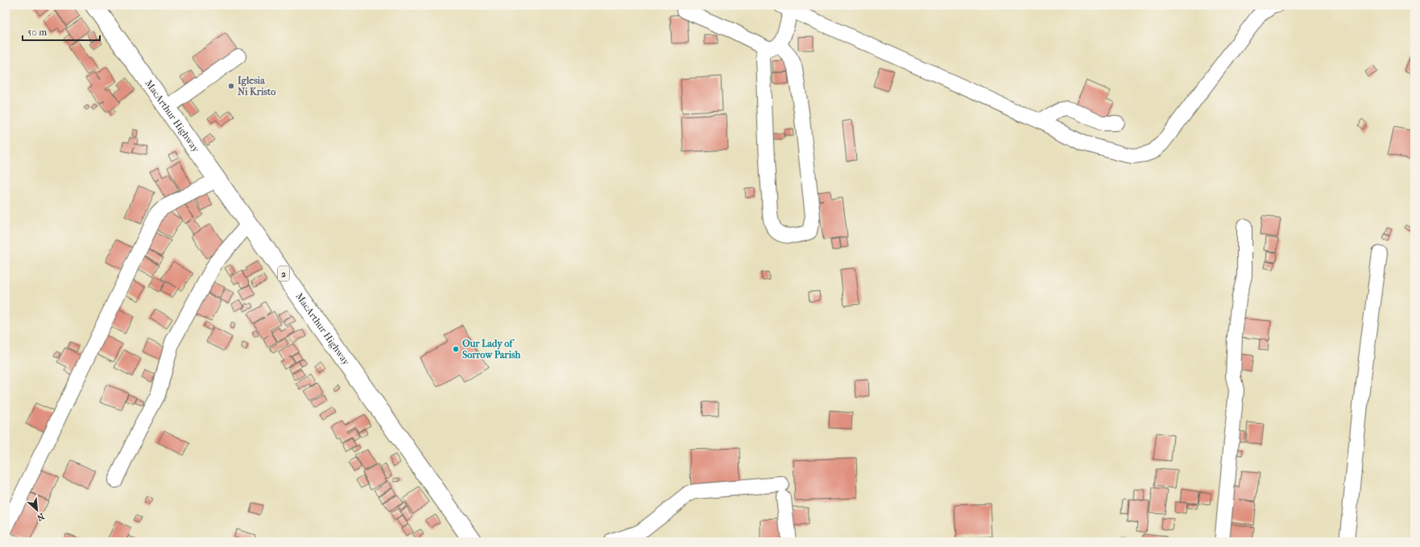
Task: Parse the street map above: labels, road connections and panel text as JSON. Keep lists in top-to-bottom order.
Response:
{
  "streets": {
    "highway": ["MacArthur Highway", "2"]
  },
  "places": ["Iglesia Ni Kristo", "Our Lady of Sorrow Parish"],
  "scale_bar": "50 m",
  "north": "bottom right"
}
